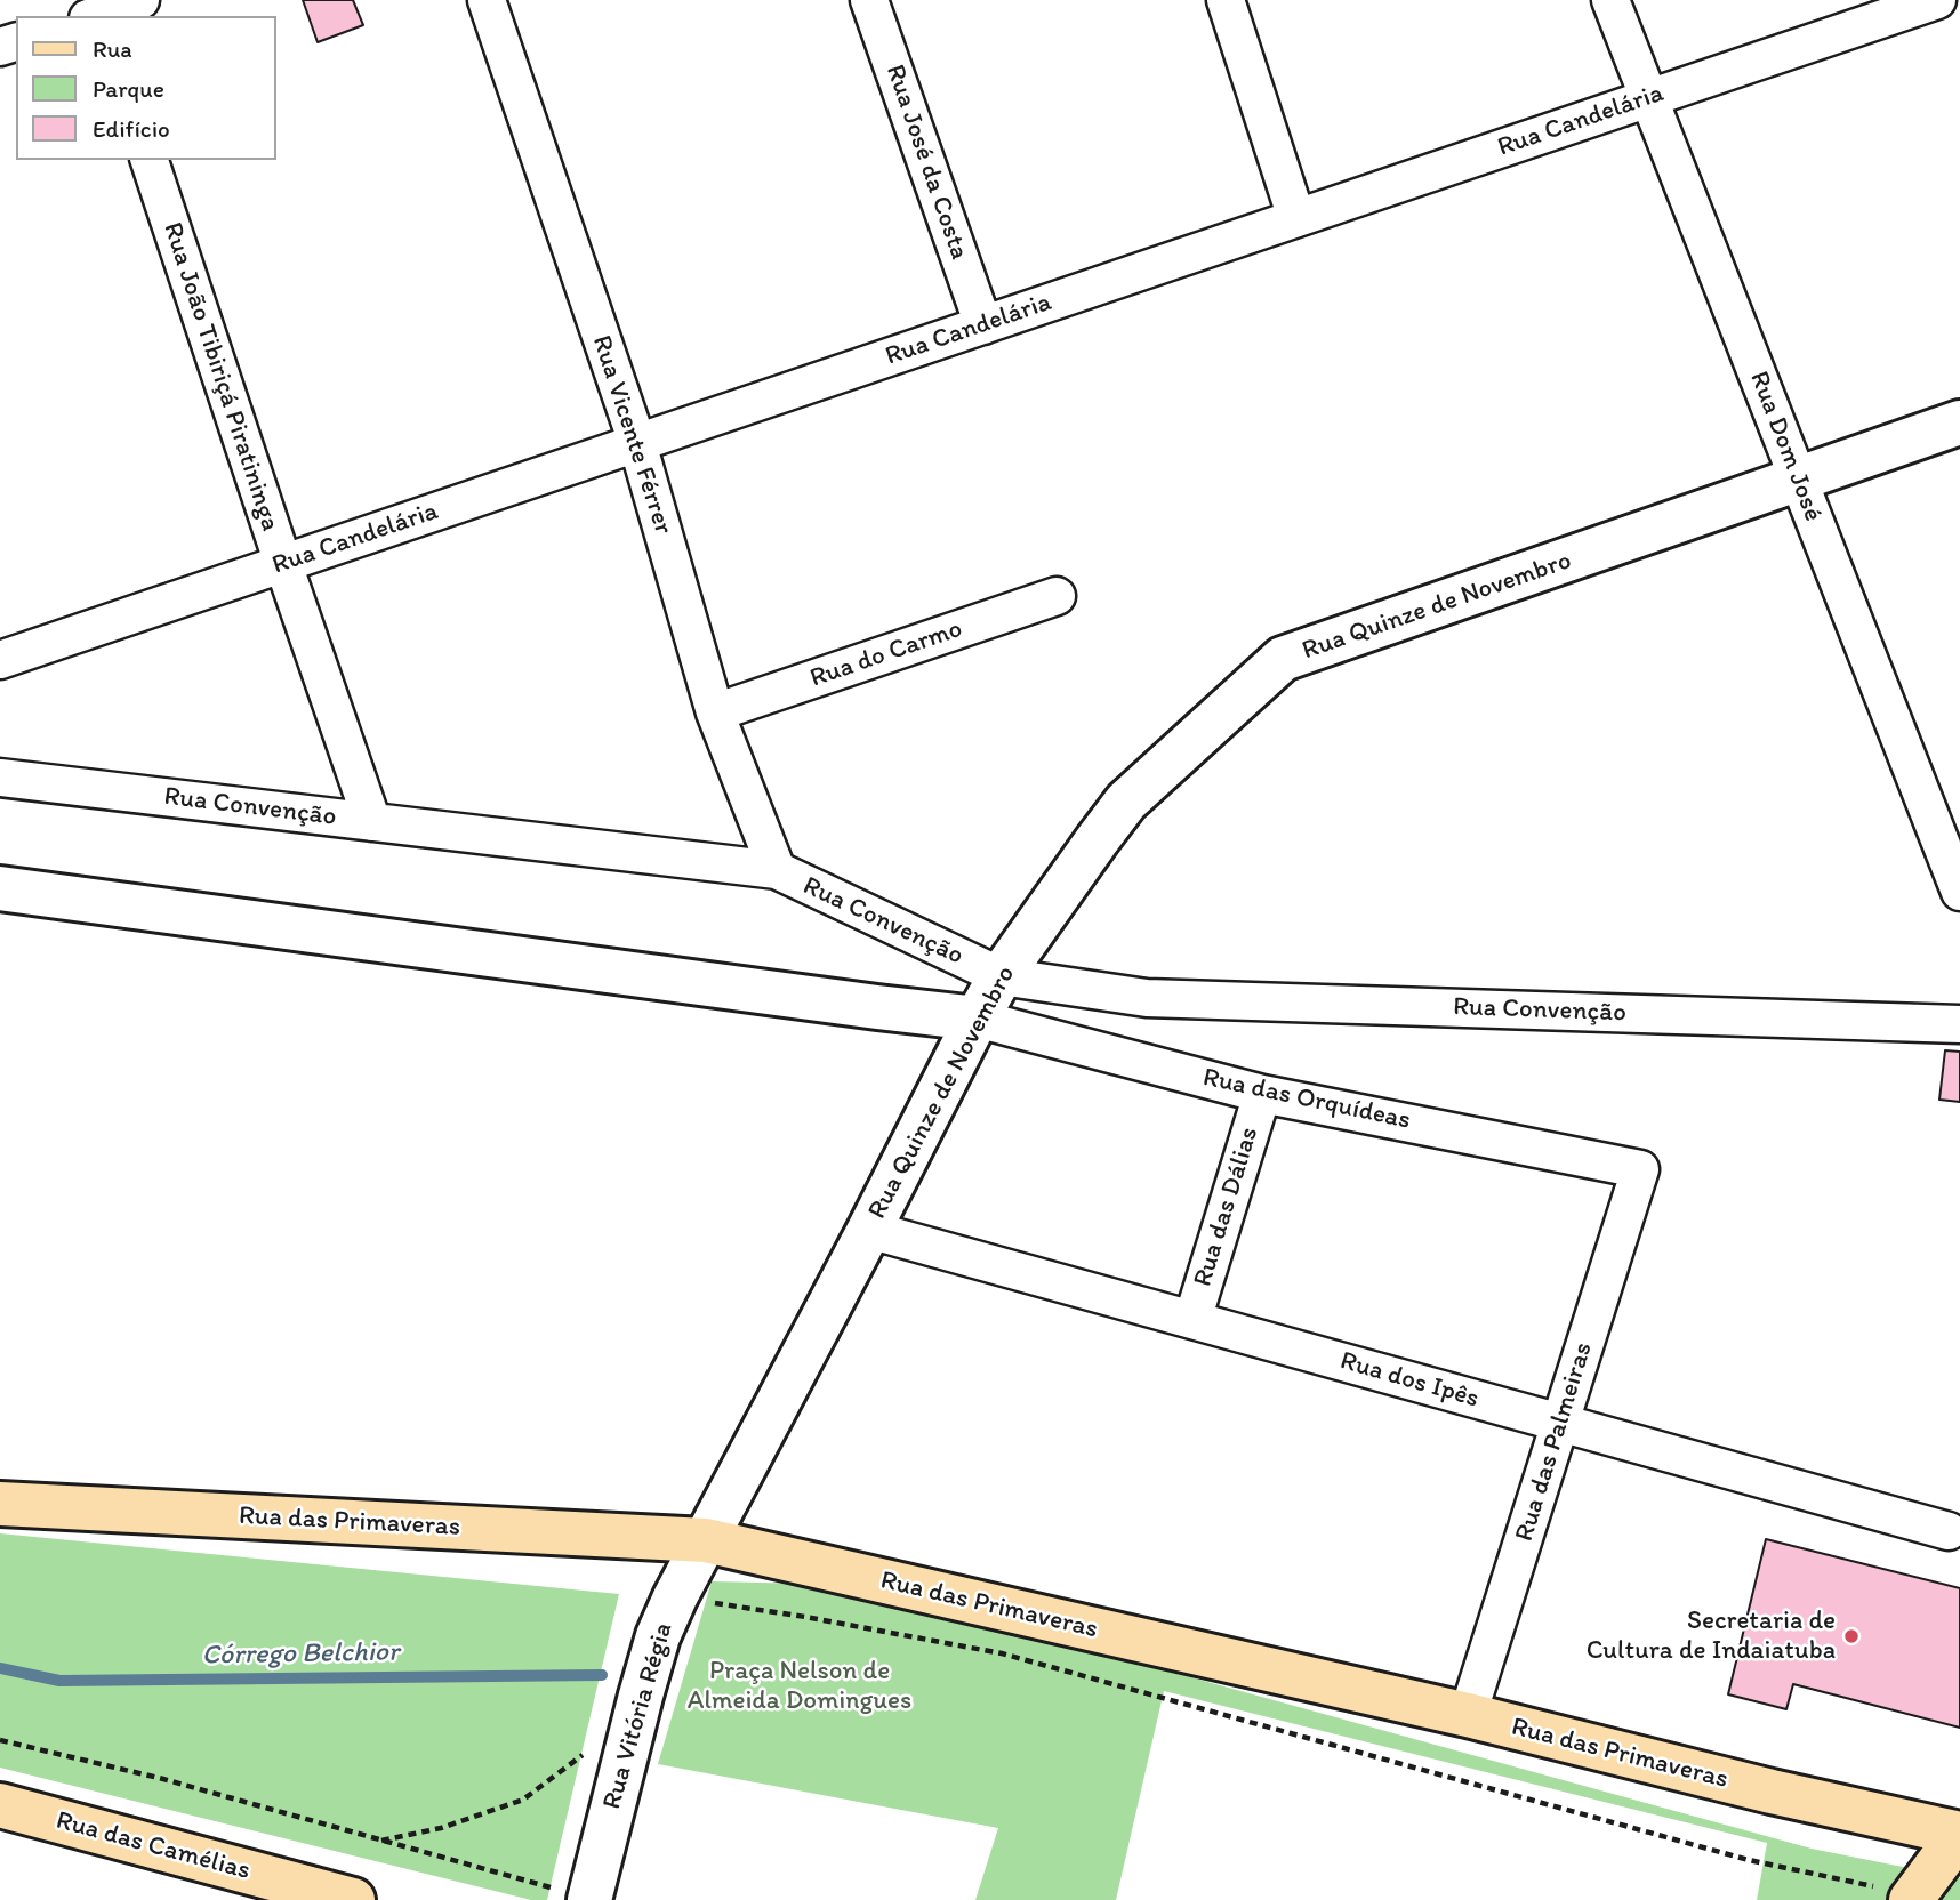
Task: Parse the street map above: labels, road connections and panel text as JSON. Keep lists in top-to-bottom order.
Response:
{
  "streets": {
    "main road": [
      "Rua Quinze de Novembro",
      "Rua das Primaveras",
      "Rua Vitória Régia",
      "Rua das Camélias"
    ],
    "street": [
      "Rua Candelária",
      "Rua José da Costa",
      "Rua João Tibiriçá Piratininga",
      "Rua Vicente Férrer",
      "Rua Dom José",
      "Rua do Carmo",
      "Rua Convenção",
      "Rua das Orquídeas",
      "Rua das Dálias",
      "Rua dos Ipês",
      "Rua das Palmeiras"
    ]
  },
  "crossings": [
    ["Rua Candelária", "Rua José da Costa"],
    ["Rua Candelária", "Rua João Tibiriçá Piratininga"],
    ["Rua Candelária", "Rua Vicente Férrer"],
    ["Rua Candelária", "Rua Dom José"],
    ["Rua João Tibiriçá Piratininga", "Rua Convenção"],
    ["Rua Vicente Férrer", "Rua do Carmo"],
    ["Rua Vicente Férrer", "Rua Convenção"],
    ["Rua Dom José", "Rua Quinze de Novembro"],
    ["Rua Quinze de Novembro", "Rua Convenção"],
    ["Rua Quinze de Novembro", "Rua das Orquídeas"],
    ["Rua Quinze de Novembro", "Rua dos Ipês"],
    ["Rua Quinze de Novembro", "Rua das Primaveras"],
    ["Rua Quinze de Novembro", "Rua Vitória Régia"],
    ["Rua das Orquídeas", "Rua das Dálias"],
    ["Rua das Orquídeas", "Rua das Palmeiras"],
    ["Rua das Dálias", "Rua dos Ipês"],
    ["Rua dos Ipês", "Rua das Palmeiras"],
    ["Rua das Palmeiras", "Rua das Primaveras"],
    ["Rua das Primaveras", "Rua Vitória Régia"]
  ],
  "water": ["Córrego Belchior"],
  "parks": ["Praça Nelson de Almeida Domingues"],
  "places": ["Secretaria de Cultura de Indaiatuba"],
  "legend": ["Rua", "Parque", "Edifício"]
}
